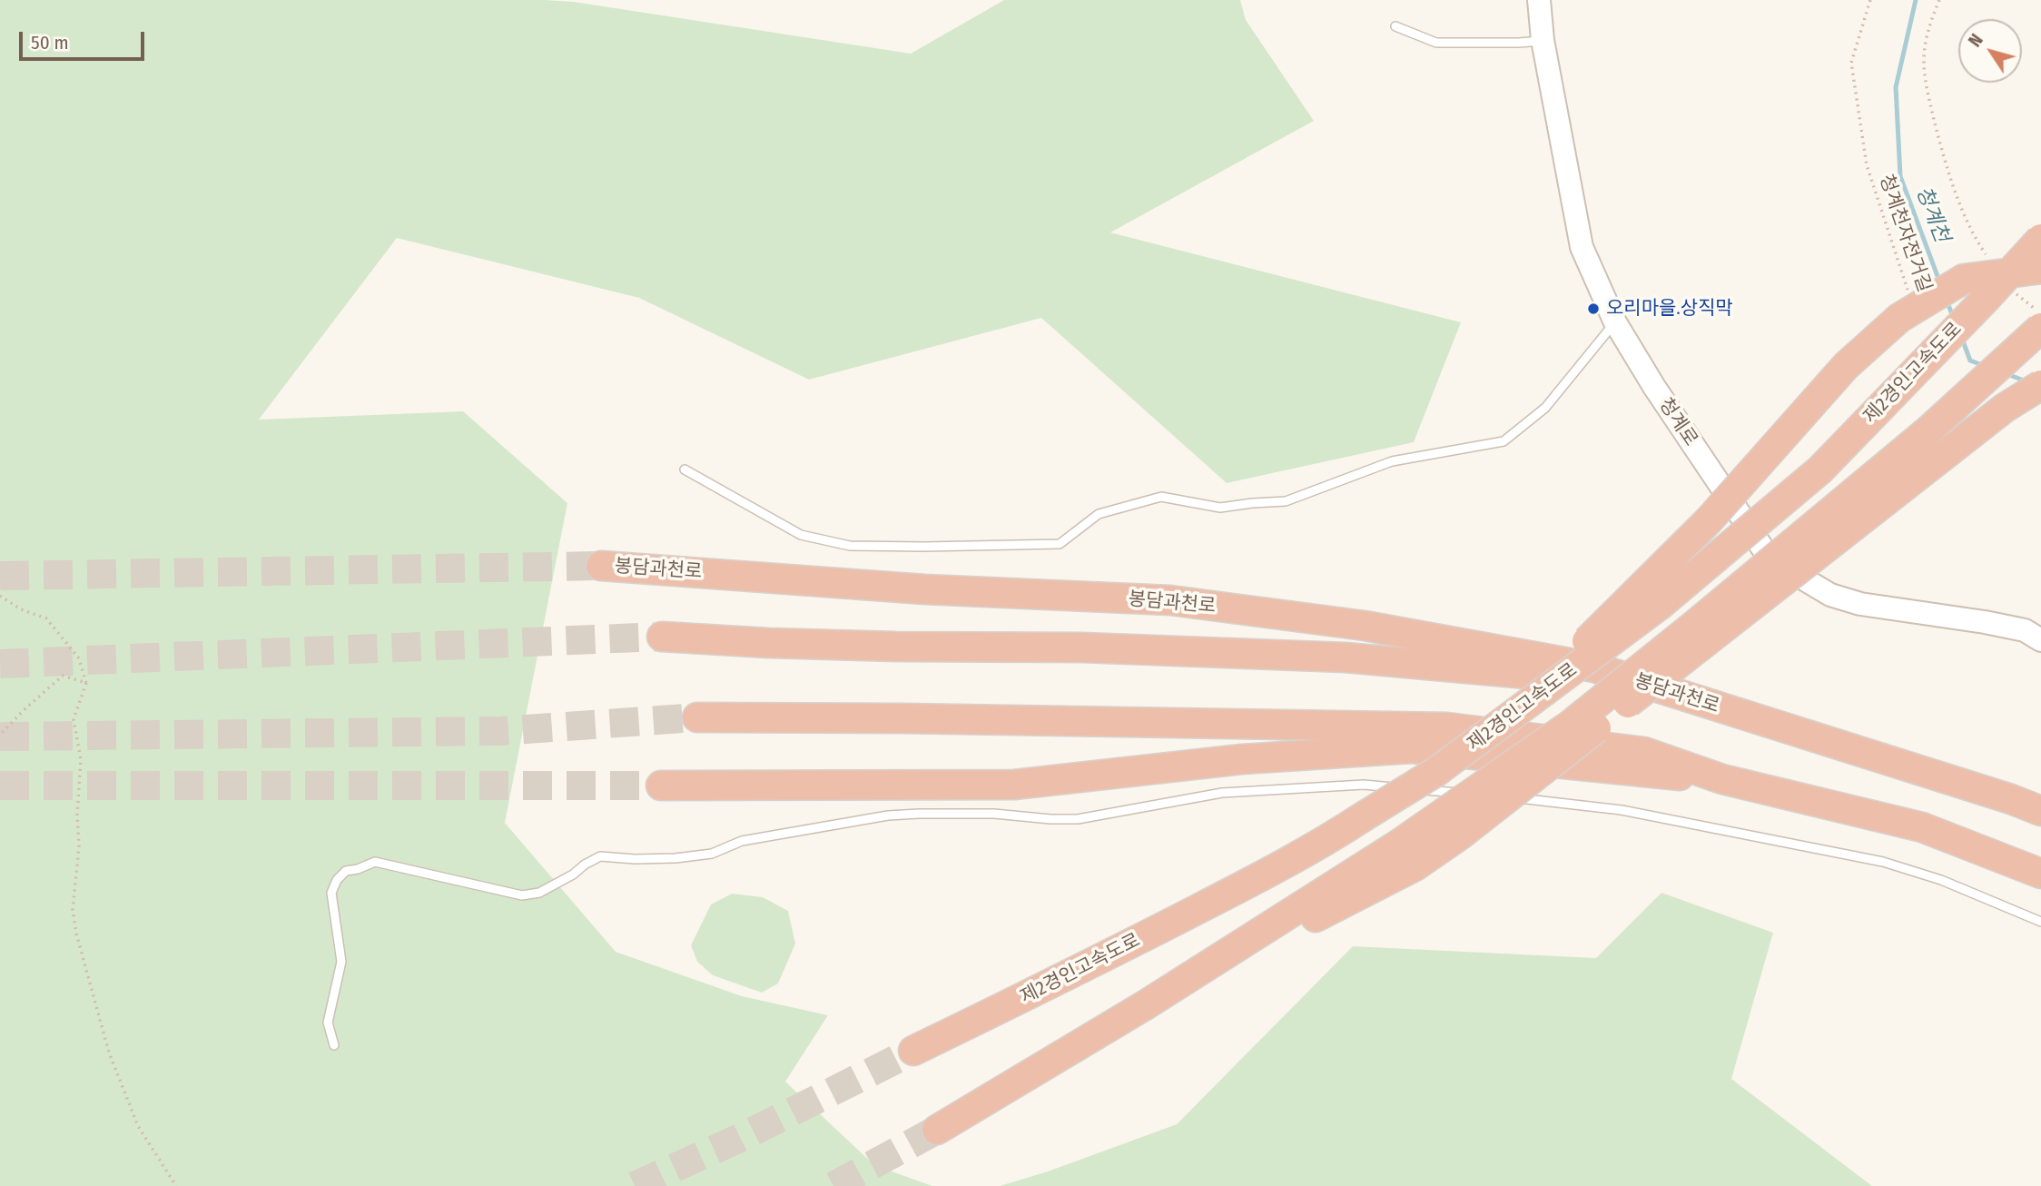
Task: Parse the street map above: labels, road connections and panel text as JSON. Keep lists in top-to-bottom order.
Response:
{
  "streets": {
    "highway": ["제2경인고속도로", "봉담과천로"],
    "street": ["청계로"],
    "path": ["청계천자전거길"]
  },
  "water": ["청계천"],
  "places": ["오리마을.상직막"],
  "scale_bar": "50 m",
  "north": "top left"
}
